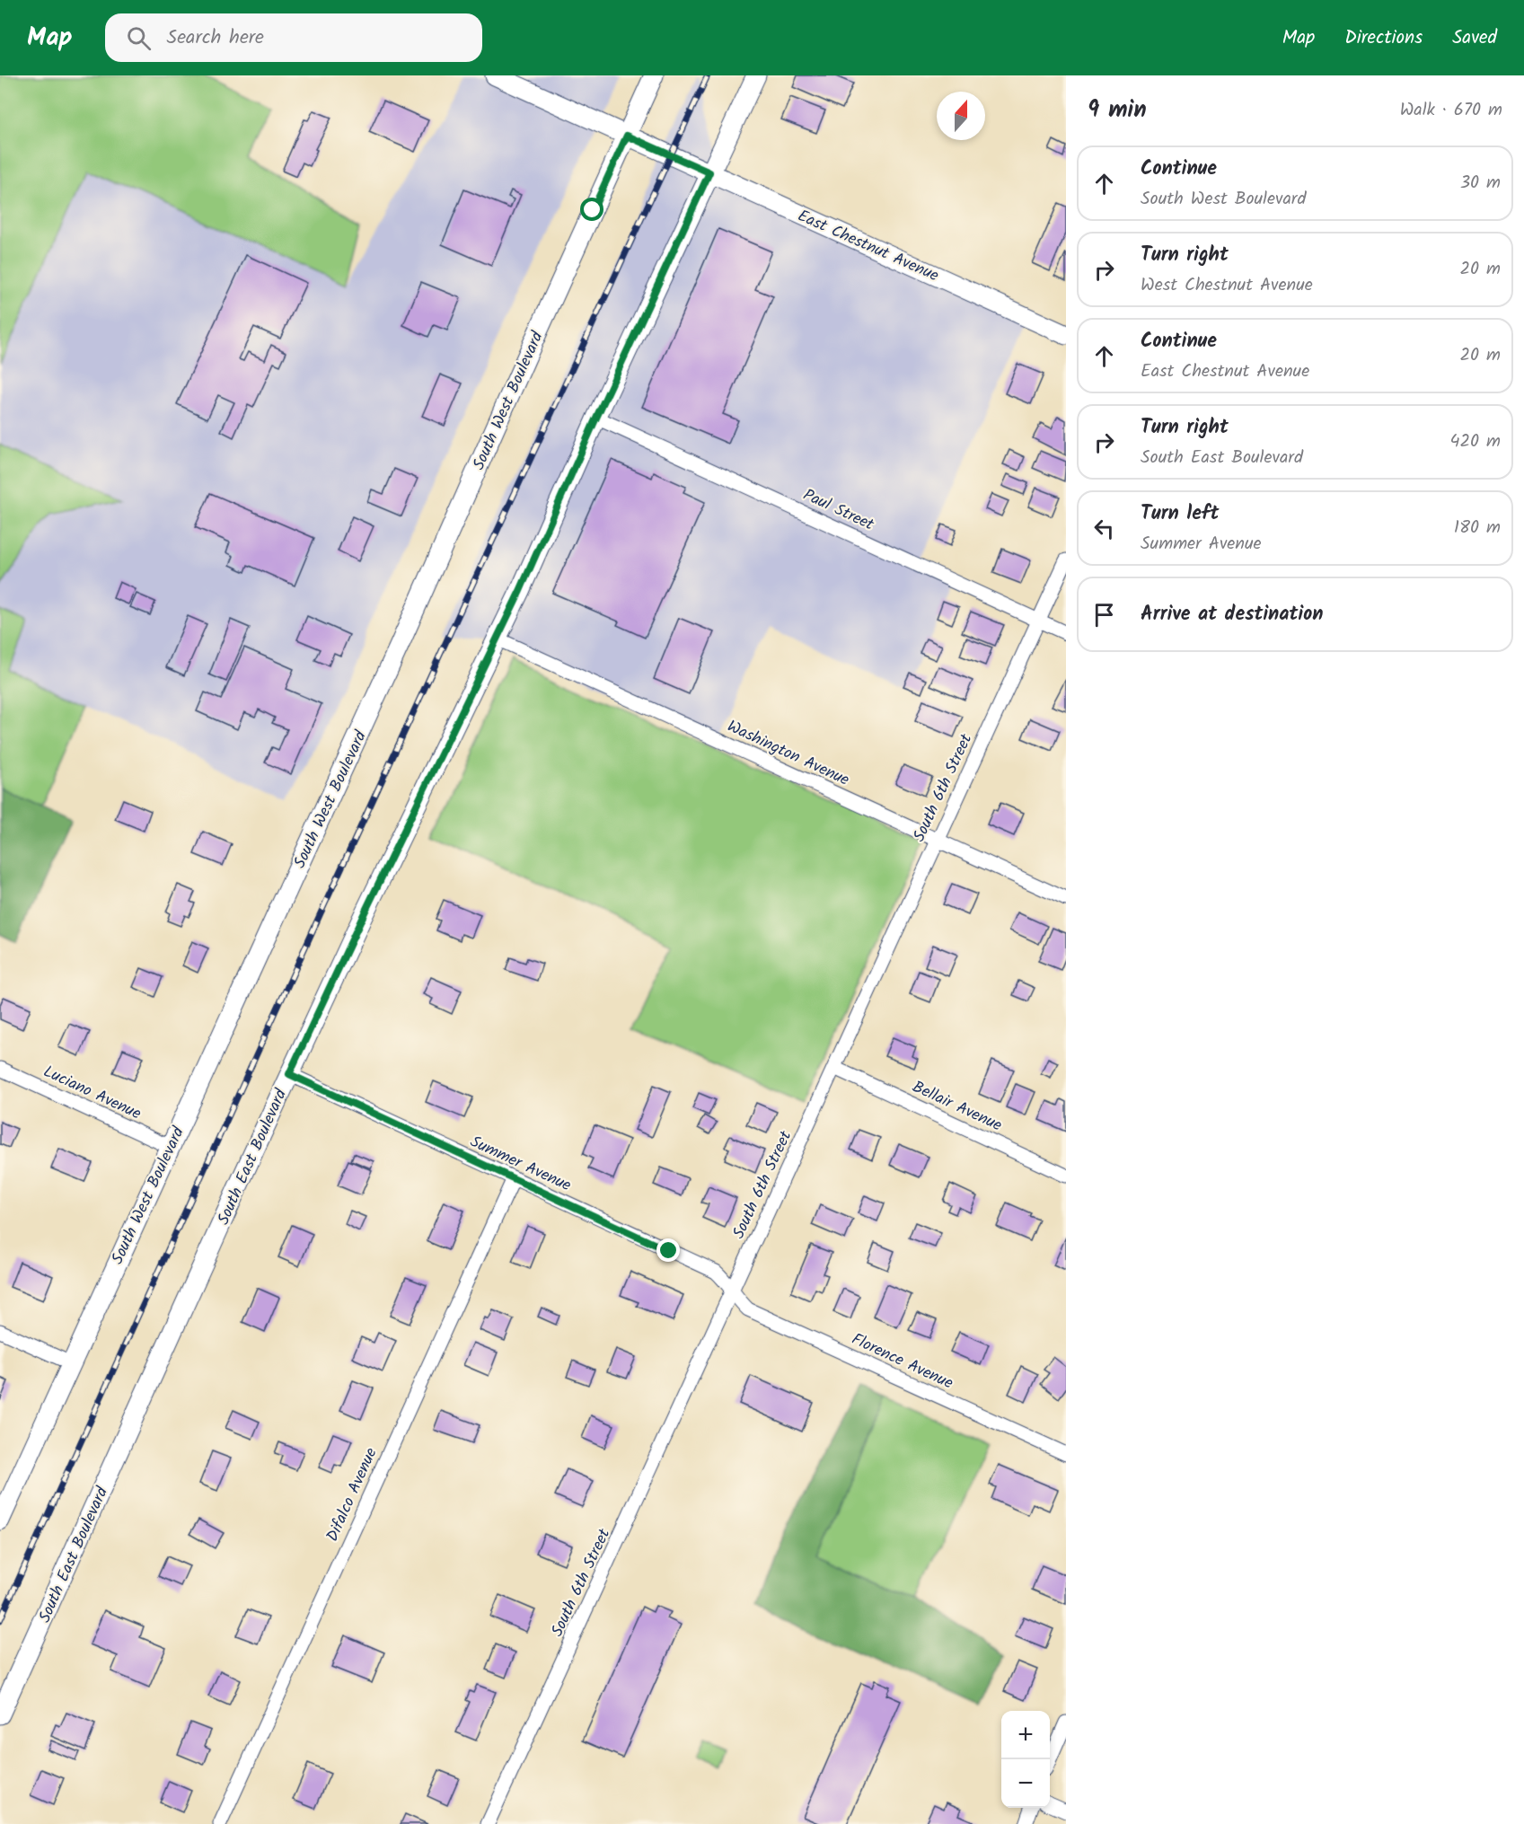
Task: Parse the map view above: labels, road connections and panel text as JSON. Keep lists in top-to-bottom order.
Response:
{
  "streets": {
    "main road": ["East Chestnut Avenue", "South West Boulevard", "South East Boulevard"],
    "street": [
      "Paul Street",
      "Washington Avenue",
      "South 6th Street",
      "Luciano Avenue",
      "Bellair Avenue",
      "Summer Avenue",
      "Florence Avenue",
      "Difalco Avenue"
    ]
  },
  "crossings": [
    ["East Chestnut Avenue", "South West Boulevard"],
    ["East Chestnut Avenue", "South East Boulevard"],
    ["South West Boulevard", "Luciano Avenue"],
    ["Paul Street", "South 6th Street"],
    ["Paul Street", "South East Boulevard"],
    ["Washington Avenue", "South 6th Street"],
    ["Washington Avenue", "South East Boulevard"],
    ["South 6th Street", "Bellair Avenue"],
    ["South 6th Street", "Summer Avenue"],
    ["South 6th Street", "Florence Avenue"],
    ["South East Boulevard", "Summer Avenue"],
    ["Summer Avenue", "Florence Avenue"],
    ["Summer Avenue", "Difalco Avenue"]
  ],
  "north": "top",
  "page": {
    "header": "Map",
    "search": "Search here",
    "nav": ["Map", "Directions", "Saved"],
    "heading": ["9 min", "Walk · 670 m"],
    "list": [
      ["Continue", "South West Boulevard", "30 m"],
      ["Turn right", "West Chestnut Avenue", "20 m"],
      ["Continue", "East Chestnut Avenue", "20 m"],
      ["Turn right", "South East Boulevard", "420 m"],
      ["Turn left", "Summer Avenue", "180 m"],
      "Arrive at destination"
    ],
    "map_buttons": ["+", "−"]
  }
}
